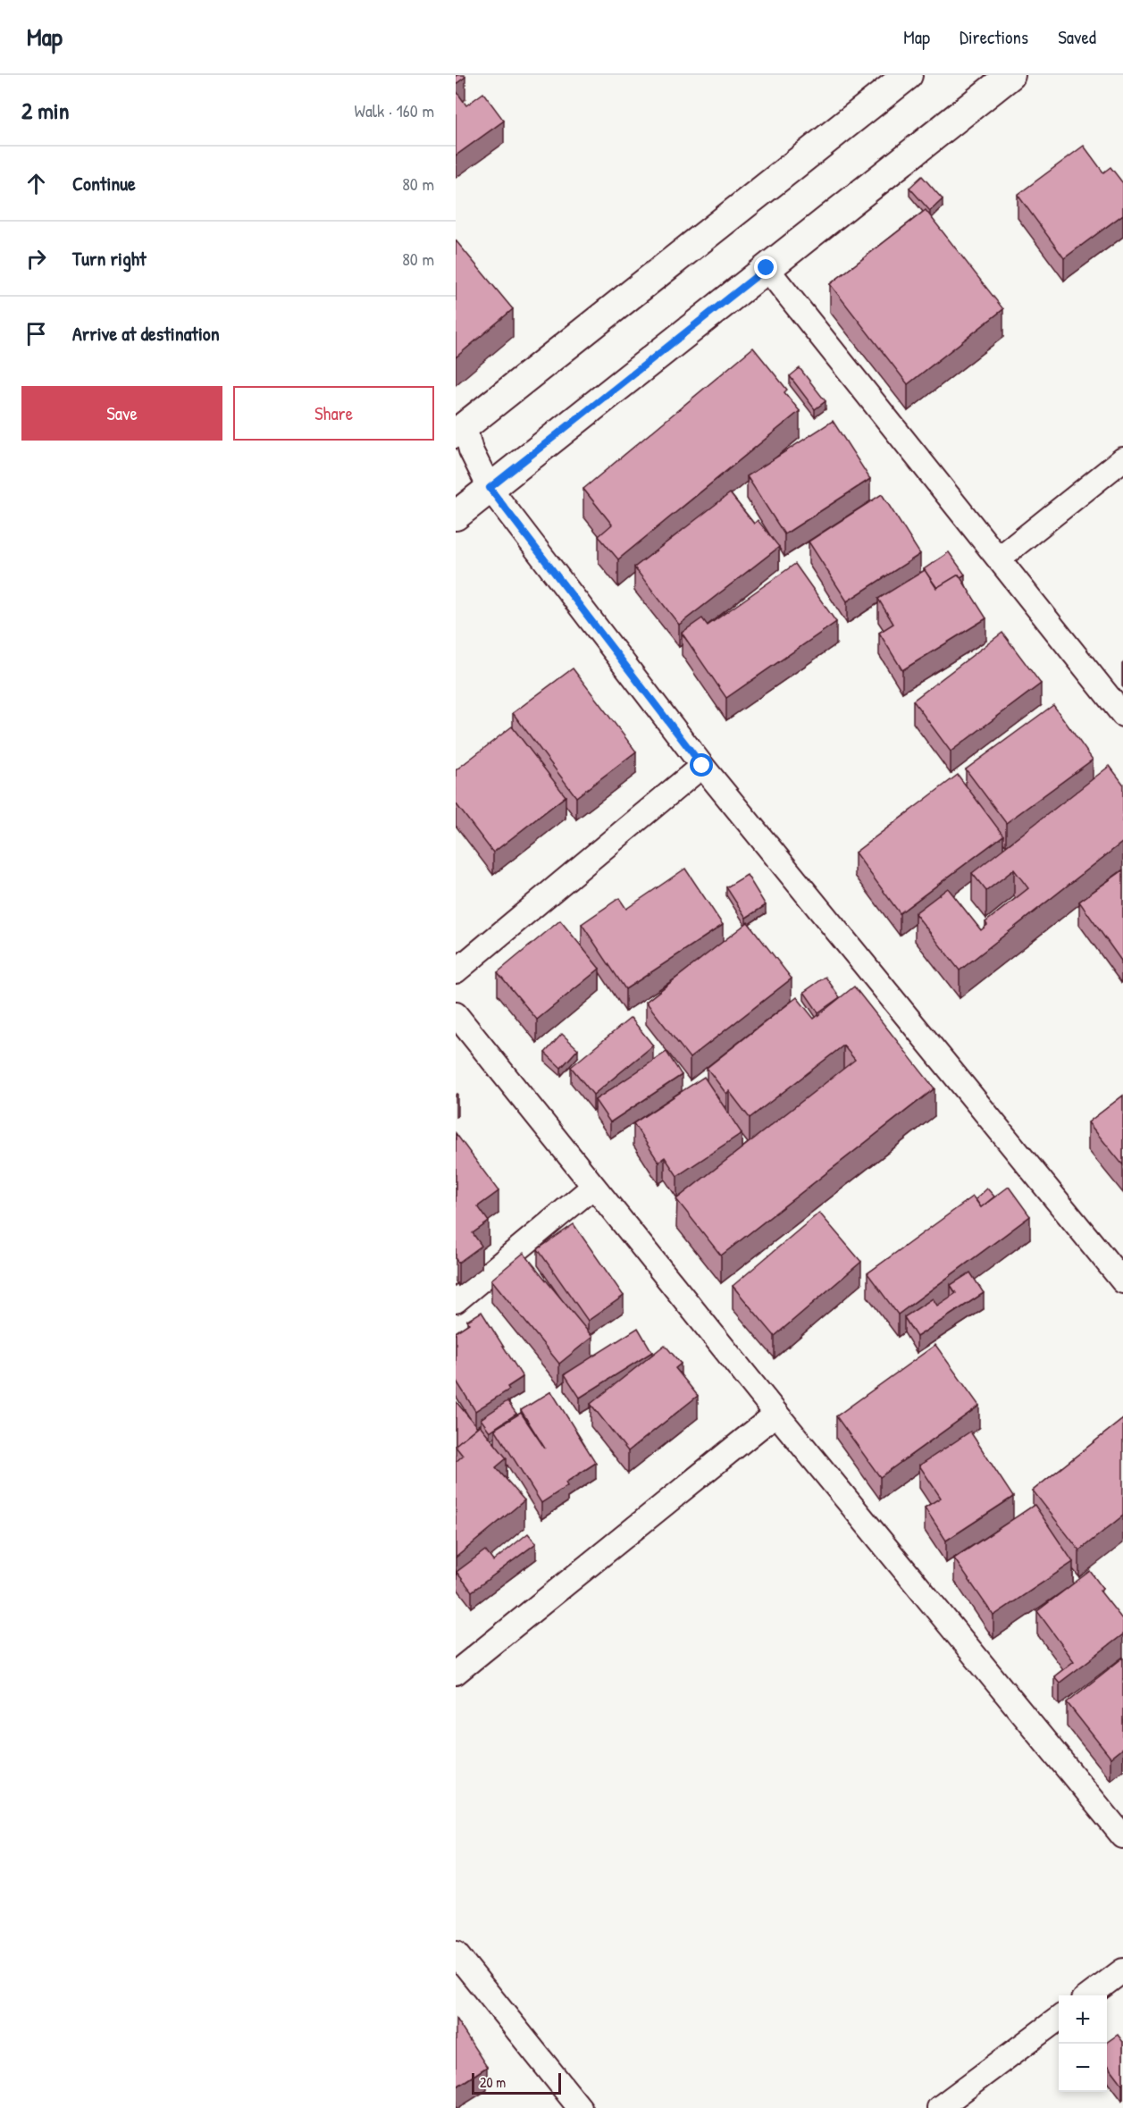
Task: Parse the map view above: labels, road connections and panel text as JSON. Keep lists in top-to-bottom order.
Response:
{
  "scale_bar": "20 m",
  "page": {
    "header": "Map",
    "nav": ["Map", "Directions", "Saved"],
    "heading": ["2 min", "Walk · 160 m"],
    "list": [
      ["Continue", "80 m"],
      ["Turn right", "80 m"],
      "Arrive at destination"
    ],
    "buttons": ["Save", "Share"],
    "map_buttons": ["+", "−"],
    "scale": "20 m"
  }
}
